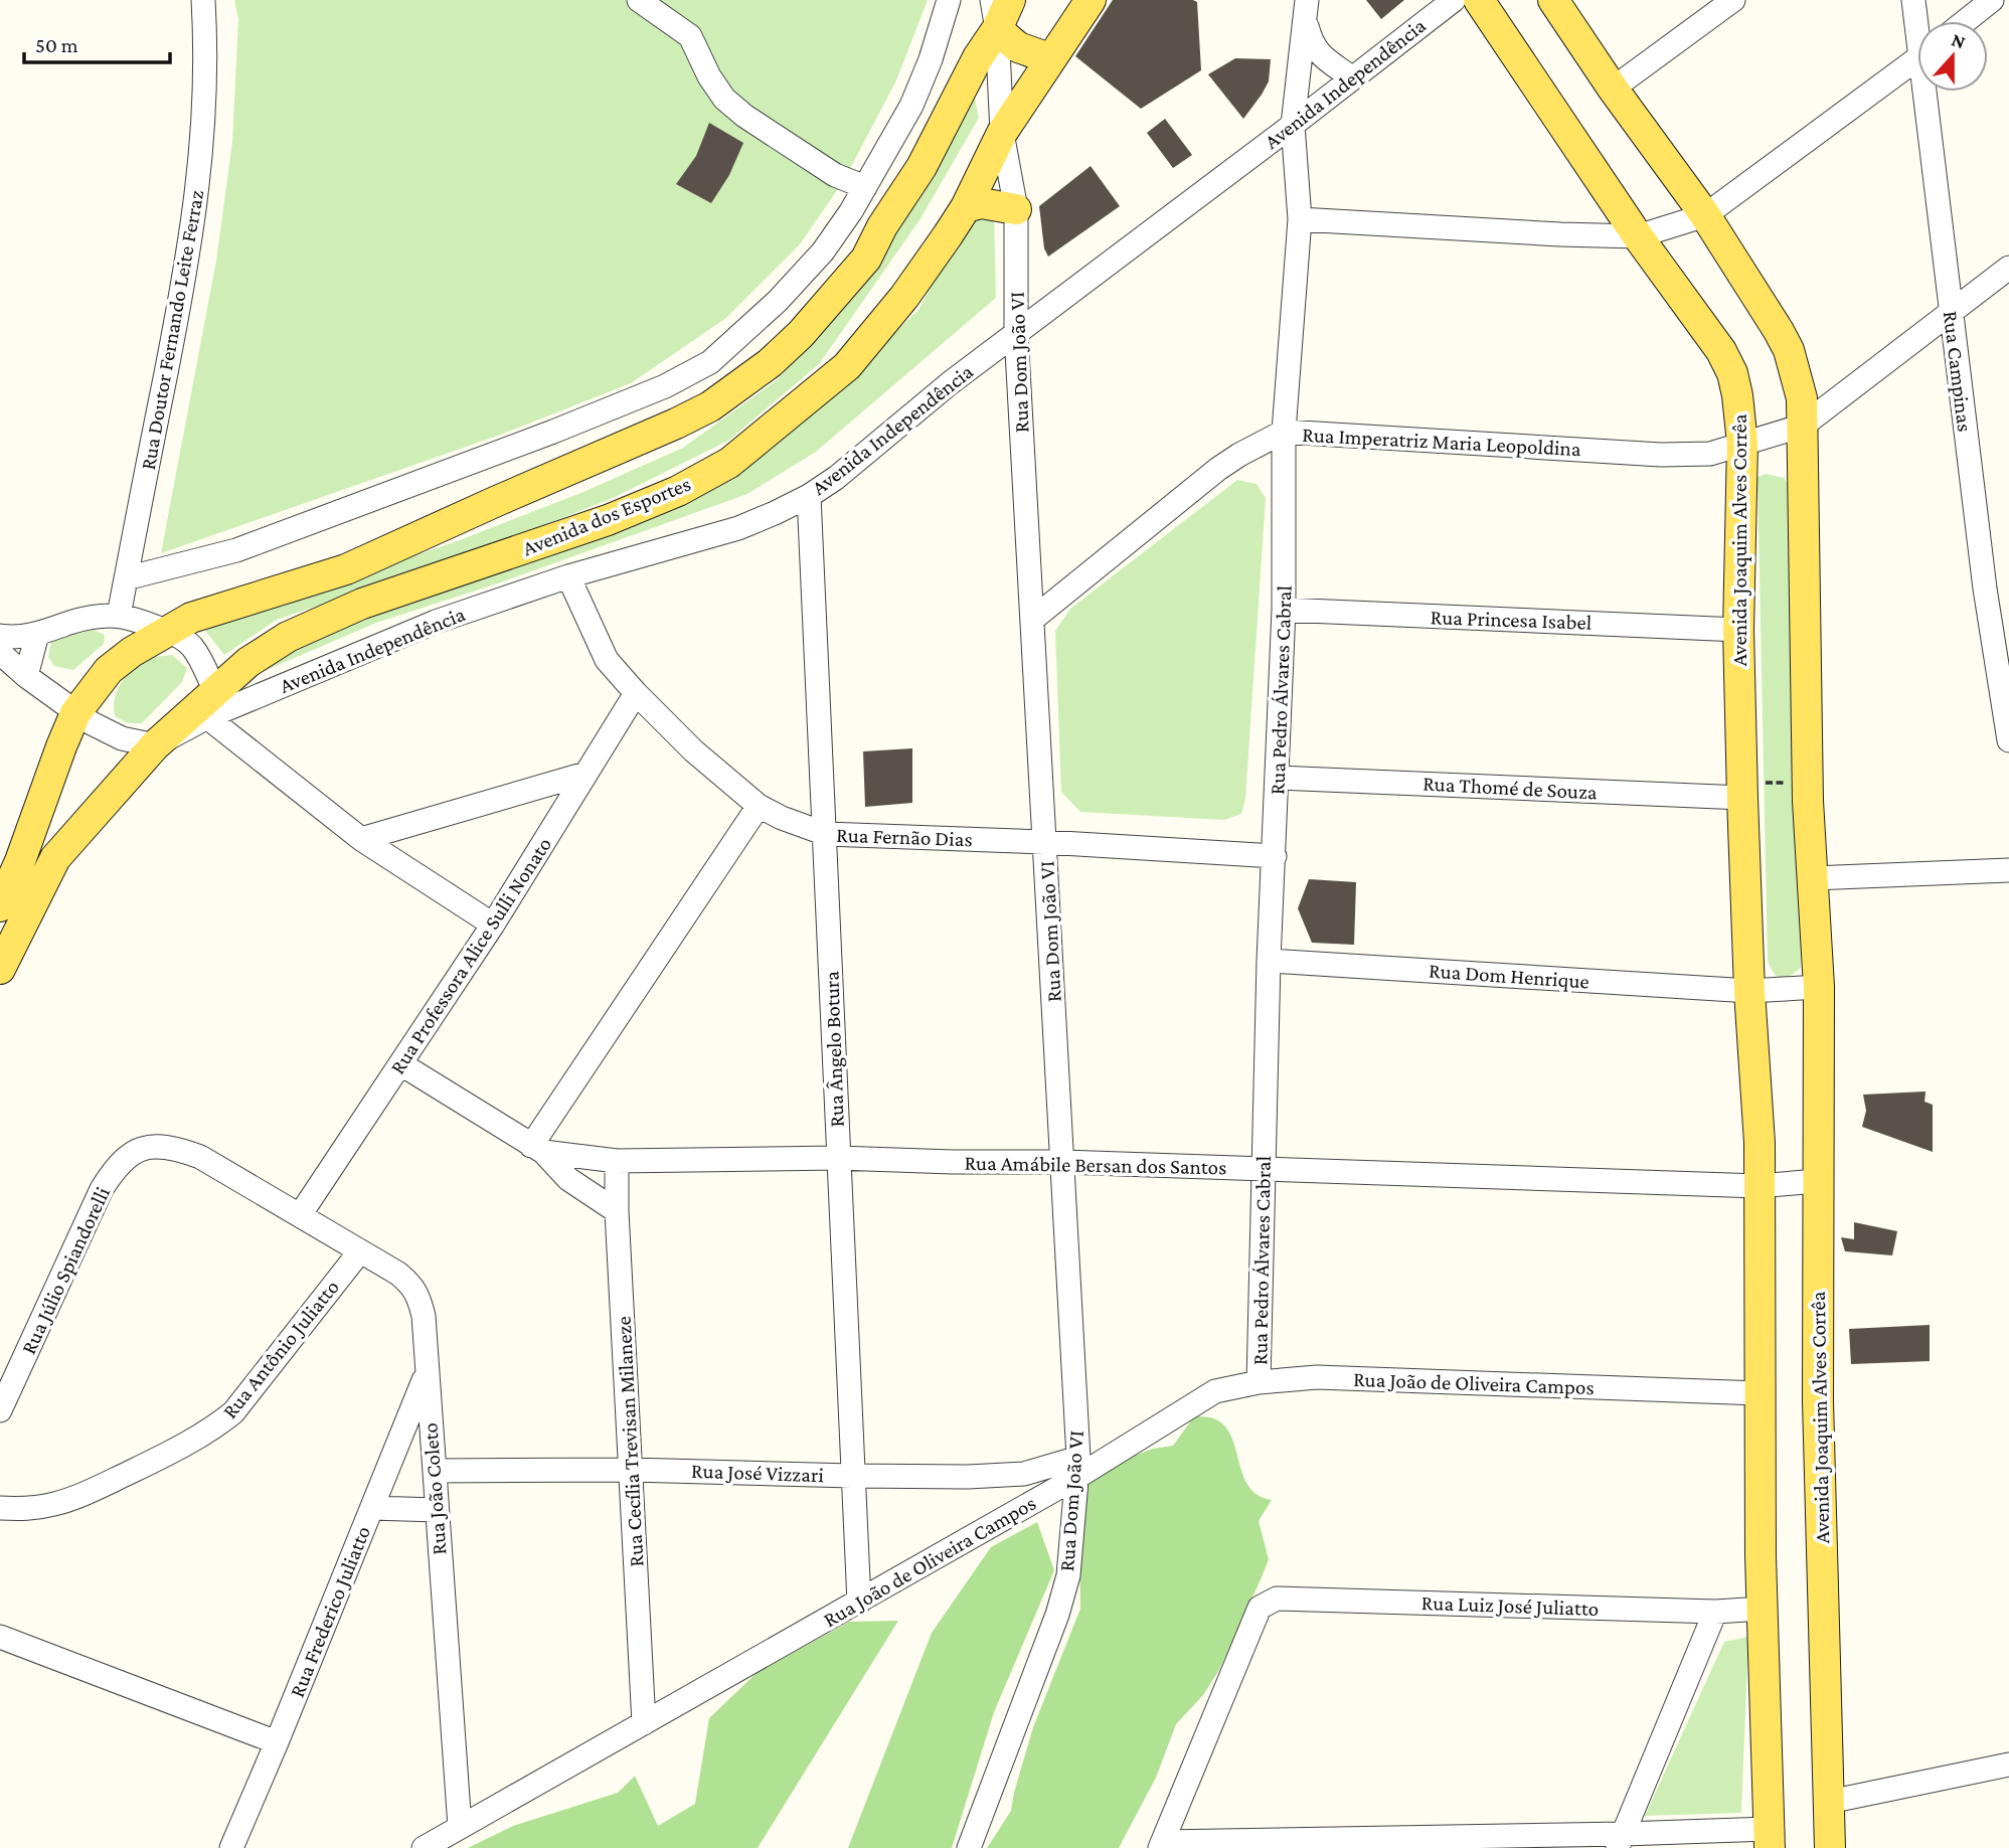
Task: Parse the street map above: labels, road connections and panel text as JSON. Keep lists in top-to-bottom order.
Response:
{
  "streets": {
    "main road": ["Avenida dos Esportes", "Avenida Joaquim Alves Corrêa"],
    "street": [
      "Avenida Independência",
      "Rua Doutor Fernando Leite Ferraz",
      "Rua Dom João VI",
      "Rua Campinas",
      "Rua Imperatriz Maria Leopoldina",
      "Rua Princesa Isabel",
      "Rua Pedro Álvares Cabral",
      "Rua Thomé de Souza",
      "Rua Fernão Dias",
      "Rua Professora Alice Sulli Nonato",
      "Rua Dom Henrique",
      "Rua Ângelo Botura",
      "Rua Amábile Bersan dos Santos",
      "Rua Júlio Spiandorelli",
      "Rua Antônio Juliatto",
      "Rua João de Oliveira Campos",
      "Rua Cecília Trevisan Milaneze",
      "Rua José Vizzari",
      "Rua João Coleto",
      "Rua Luiz José Juliatto",
      "Rua Frederico Juliatto"
    ]
  },
  "crossings": [
    ["Avenida Independência", "Rua Dom João VI"],
    ["Avenida Independência", "Avenida dos Esportes"],
    ["Avenida Independência", "Rua Pedro Álvares Cabral"],
    ["Avenida Independência", "Rua Fernão Dias"],
    ["Avenida Independência", "Rua Ângelo Botura"],
    ["Rua Dom João VI", "Rua Imperatriz Maria Leopoldina"],
    ["Rua Dom João VI", "Avenida dos Esportes"],
    ["Rua Dom João VI", "Rua Fernão Dias"],
    ["Rua Dom João VI", "Rua Amábile Bersan dos Santos"],
    ["Rua Dom João VI", "Rua João de Oliveira Campos"],
    ["Rua Dom João VI", "Rua José Vizzari"],
    ["Rua Imperatriz Maria Leopoldina", "Avenida Joaquim Alves Corrêa"],
    ["Rua Imperatriz Maria Leopoldina", "Rua Pedro Álvares Cabral"],
    ["Avenida Joaquim Alves Corrêa", "Rua Princesa Isabel"],
    ["Avenida Joaquim Alves Corrêa", "Rua Thomé de Souza"],
    ["Avenida Joaquim Alves Corrêa", "Rua Dom Henrique"],
    ["Avenida Joaquim Alves Corrêa", "Rua Amábile Bersan dos Santos"],
    ["Avenida Joaquim Alves Corrêa", "Rua João de Oliveira Campos"],
    ["Avenida Joaquim Alves Corrêa", "Rua Luiz José Juliatto"],
    ["Rua Princesa Isabel", "Rua Pedro Álvares Cabral"],
    ["Rua Pedro Álvares Cabral", "Rua Thomé de Souza"],
    ["Rua Pedro Álvares Cabral", "Rua Fernão Dias"],
    ["Rua Pedro Álvares Cabral", "Rua Dom Henrique"],
    ["Rua Pedro Álvares Cabral", "Rua Amábile Bersan dos Santos"],
    ["Rua Pedro Álvares Cabral", "Rua João de Oliveira Campos"],
    ["Rua Fernão Dias", "Rua Professora Alice Sulli Nonato"],
    ["Rua Fernão Dias", "Rua Ângelo Botura"],
    ["Rua Professora Alice Sulli Nonato", "Rua Júlio Spiandorelli"],
    ["Rua Professora Alice Sulli Nonato", "Rua João Coleto"],
    ["Rua Ângelo Botura", "Rua Amábile Bersan dos Santos"],
    ["Rua Ângelo Botura", "Rua João de Oliveira Campos"],
    ["Rua Ângelo Botura", "Rua José Vizzari"],
    ["Rua Amábile Bersan dos Santos", "Rua Cecília Trevisan Milaneze"],
    ["Rua Júlio Spiandorelli", "Rua João Coleto"],
    ["Rua Antônio Juliatto", "Rua João Coleto"],
    ["Rua João de Oliveira Campos", "Rua Cecília Trevisan Milaneze"],
    ["Rua João de Oliveira Campos", "Rua José Vizzari"],
    ["Rua João de Oliveira Campos", "Rua João Coleto"],
    ["Rua Cecília Trevisan Milaneze", "Rua José Vizzari"],
    ["Rua José Vizzari", "Rua João Coleto"],
    ["Rua João Coleto", "Rua Frederico Juliatto"]
  ],
  "scale_bar": "50 m",
  "north": "top"
}
